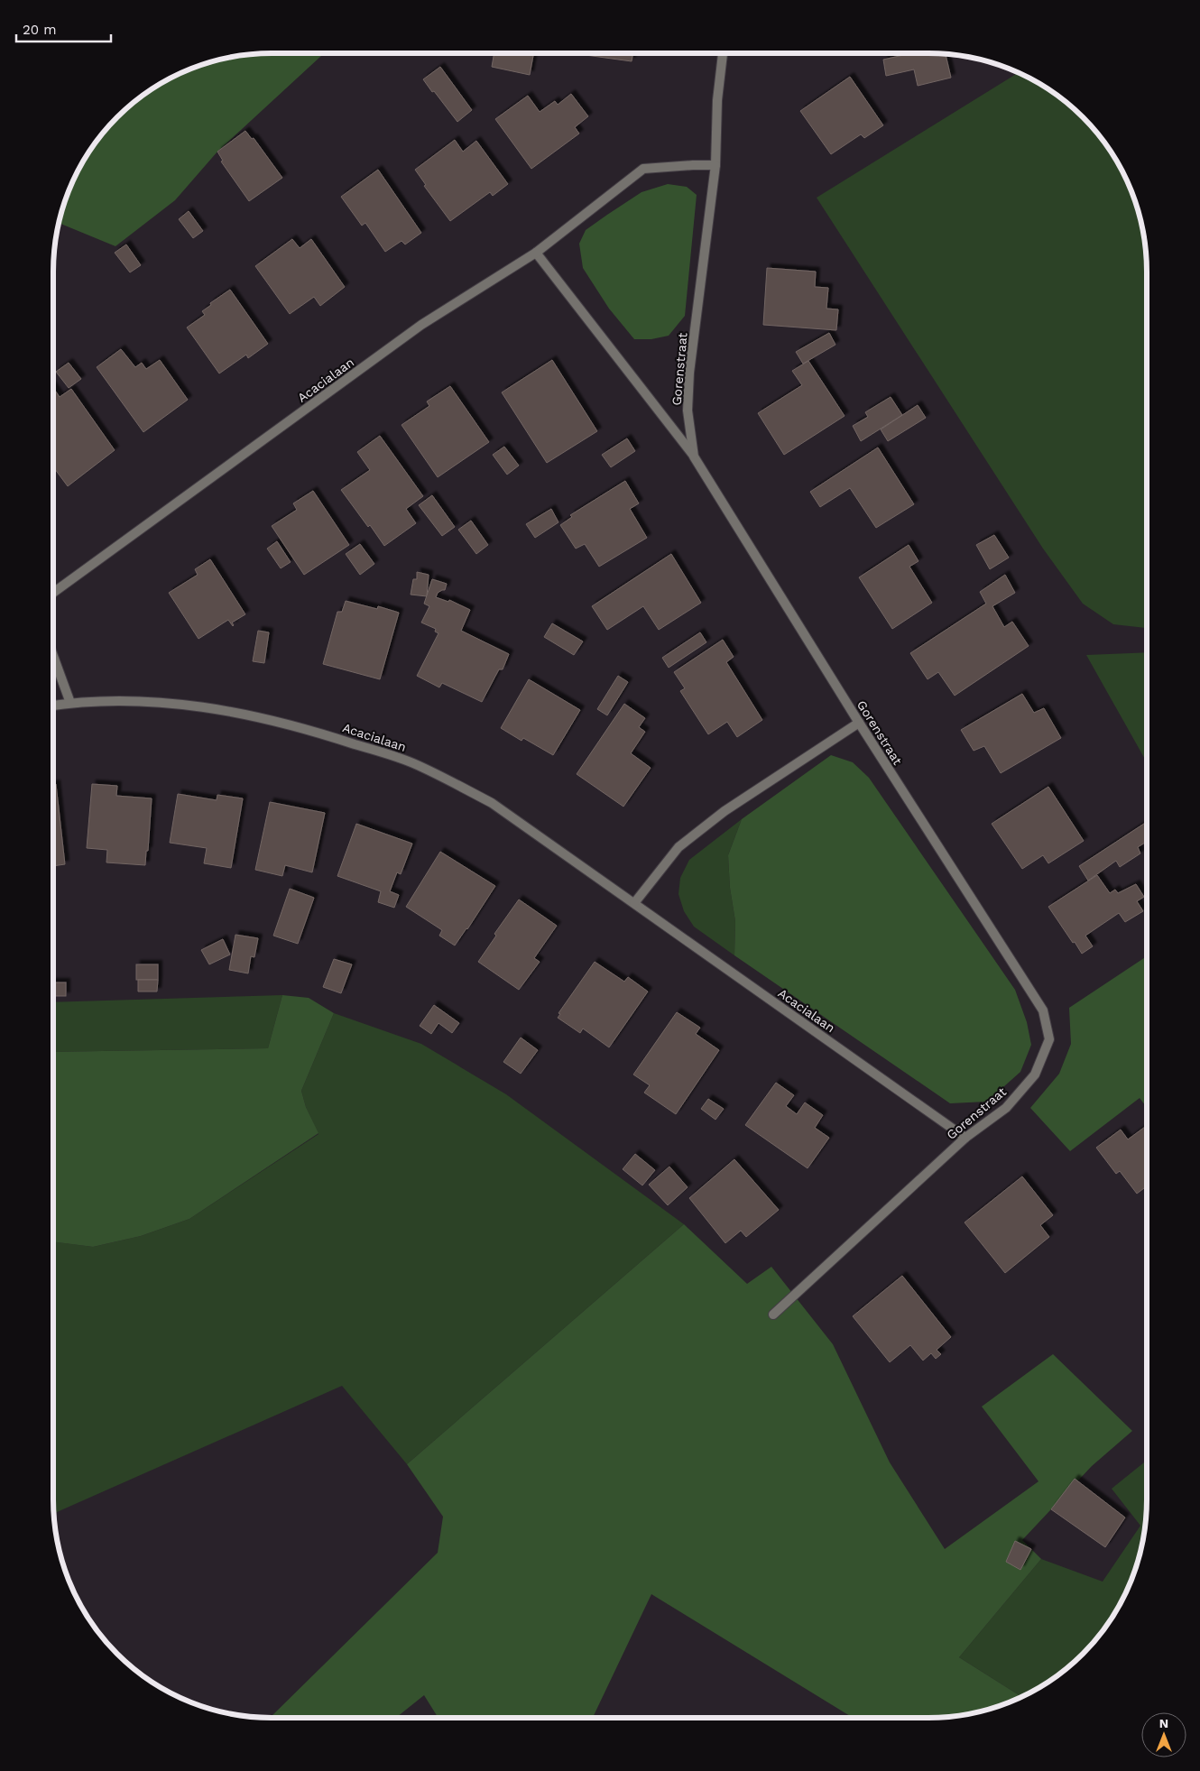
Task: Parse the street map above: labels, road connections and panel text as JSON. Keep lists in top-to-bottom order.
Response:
{
  "streets": {
    "street": ["Gorenstraat", "Acacialaan"]
  },
  "crossings": [
    ["Gorenstraat", "Acacialaan"]
  ],
  "scale_bar": "20 m",
  "north": "top"
}
